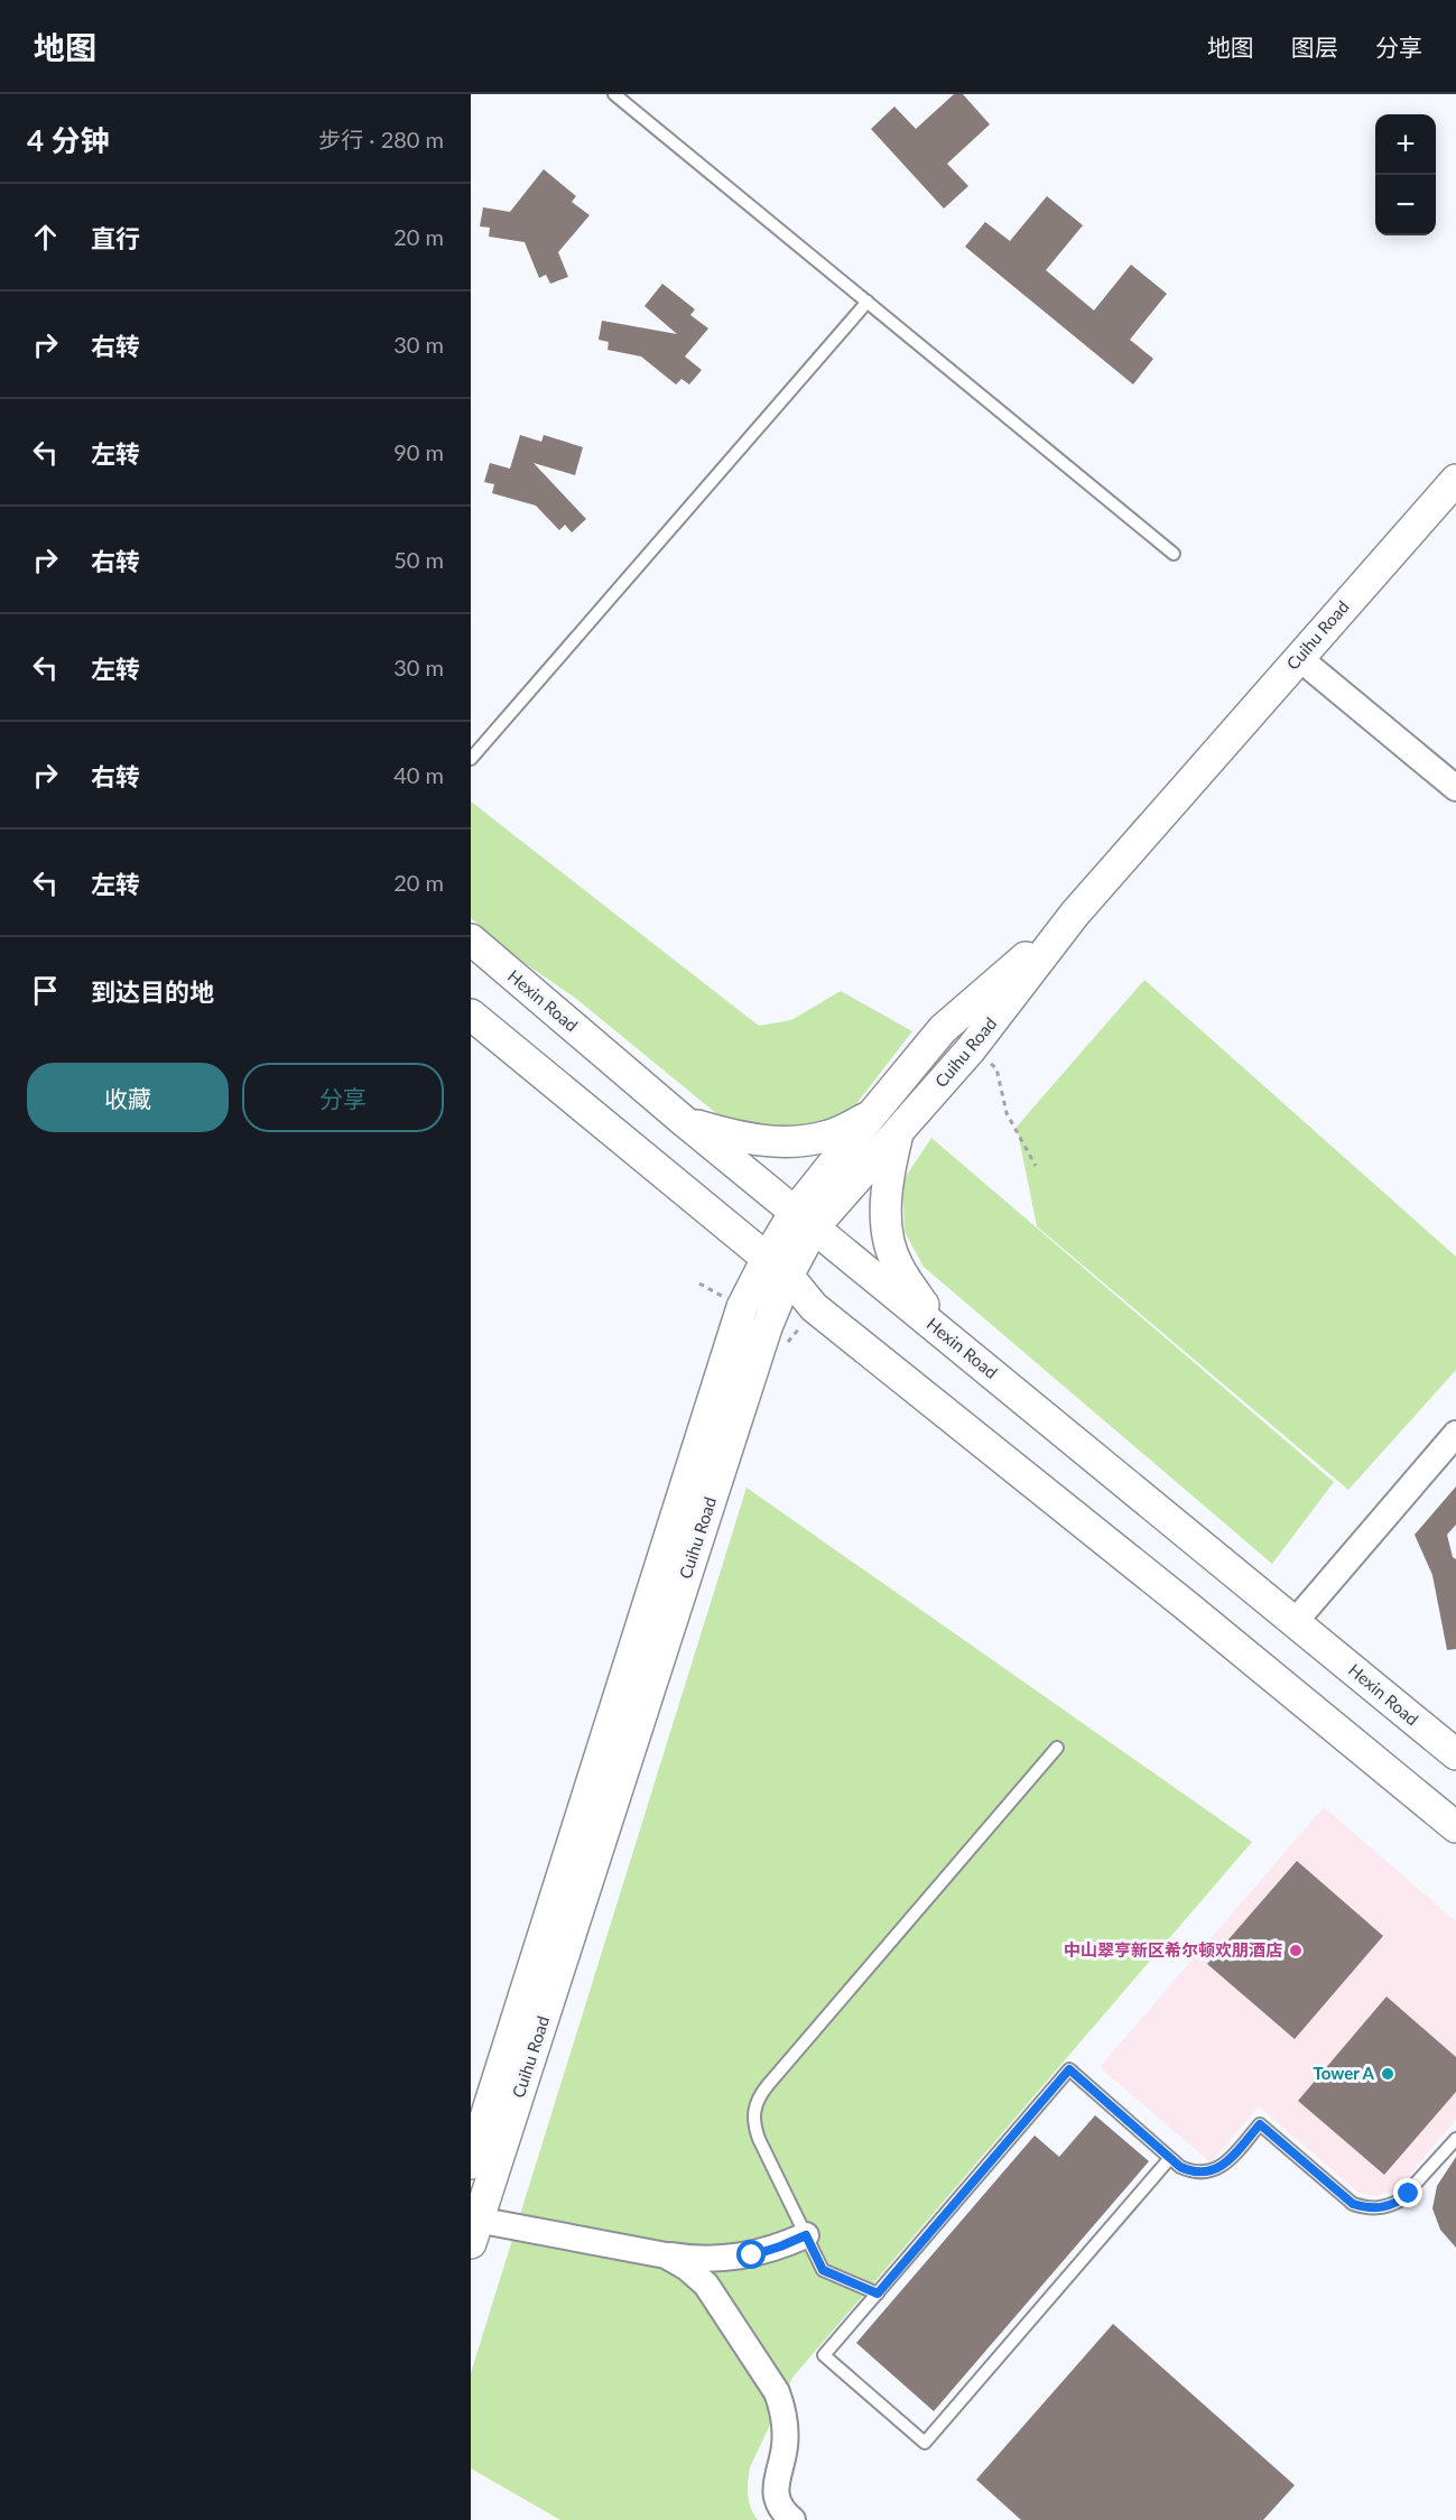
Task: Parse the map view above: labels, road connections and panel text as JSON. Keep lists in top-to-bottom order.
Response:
{
  "streets": {
    "street": ["Cuihu Road", "Hexin Road"]
  },
  "crossings": [
    ["Cuihu Road", "Hexin Road"]
  ],
  "places": ["中山翠亨新区希尔顿欢朋酒店", "Tower A"],
  "page": {
    "header": "地图",
    "nav": ["地图", "图层", "分享"],
    "heading": ["4 分钟", "步行 · 280 m"],
    "map_buttons": ["+", "−"],
    "list": [
      ["直行", "20 m"],
      ["右转", "30 m"],
      ["左转", "90 m"],
      ["右转", "50 m"],
      ["左转", "30 m"],
      ["右转", "40 m"],
      ["左转", "20 m"],
      "到达目的地"
    ],
    "buttons": ["收藏", "分享"]
  }
}
